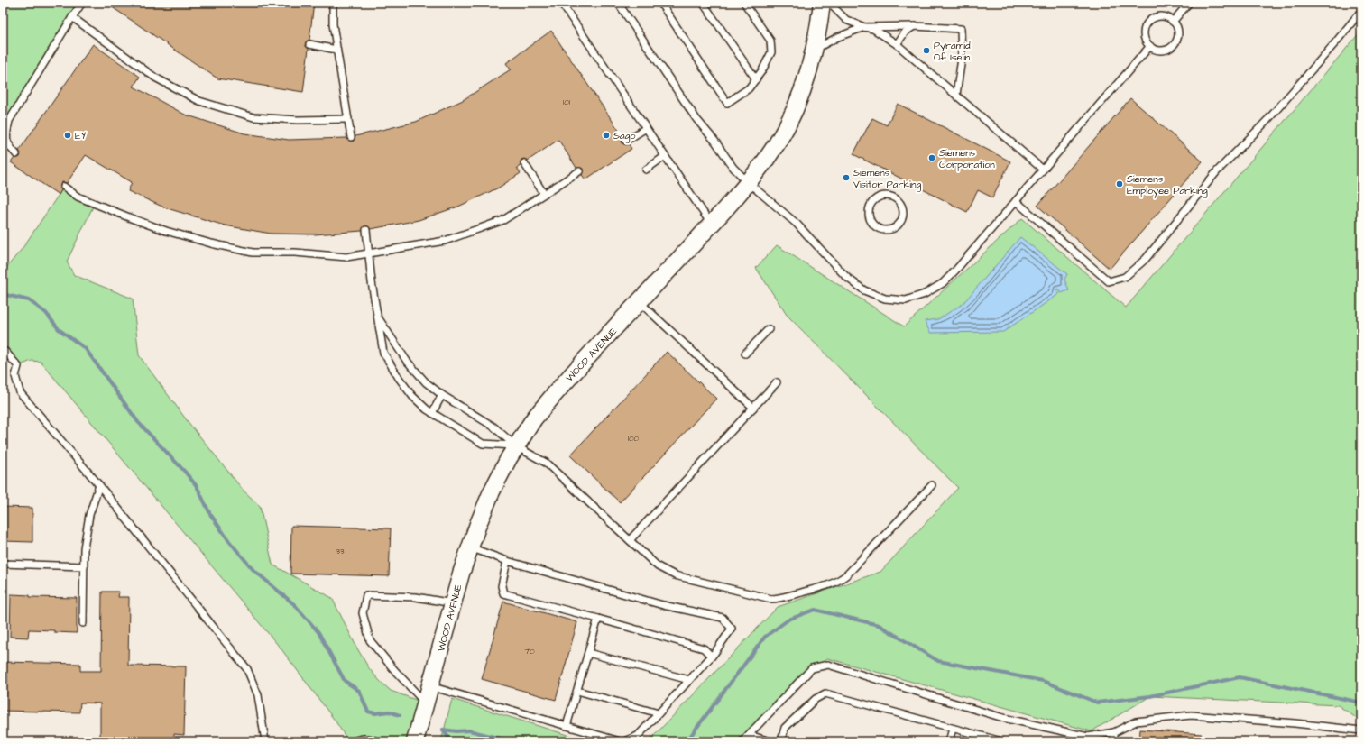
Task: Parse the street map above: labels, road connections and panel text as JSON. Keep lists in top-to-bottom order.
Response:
{
  "streets": {
    "street": ["WOOD AVENUE"]
  },
  "places": [
    "Pyramid Of Iselin",
    "EY",
    "Sago",
    "Siemens Corporation",
    "Siemens Visitor Parking",
    "Siemens Employee Parking"
  ],
  "house_numbers": [
    "101",
    "100",
    "33",
    "70"
  ]
}
